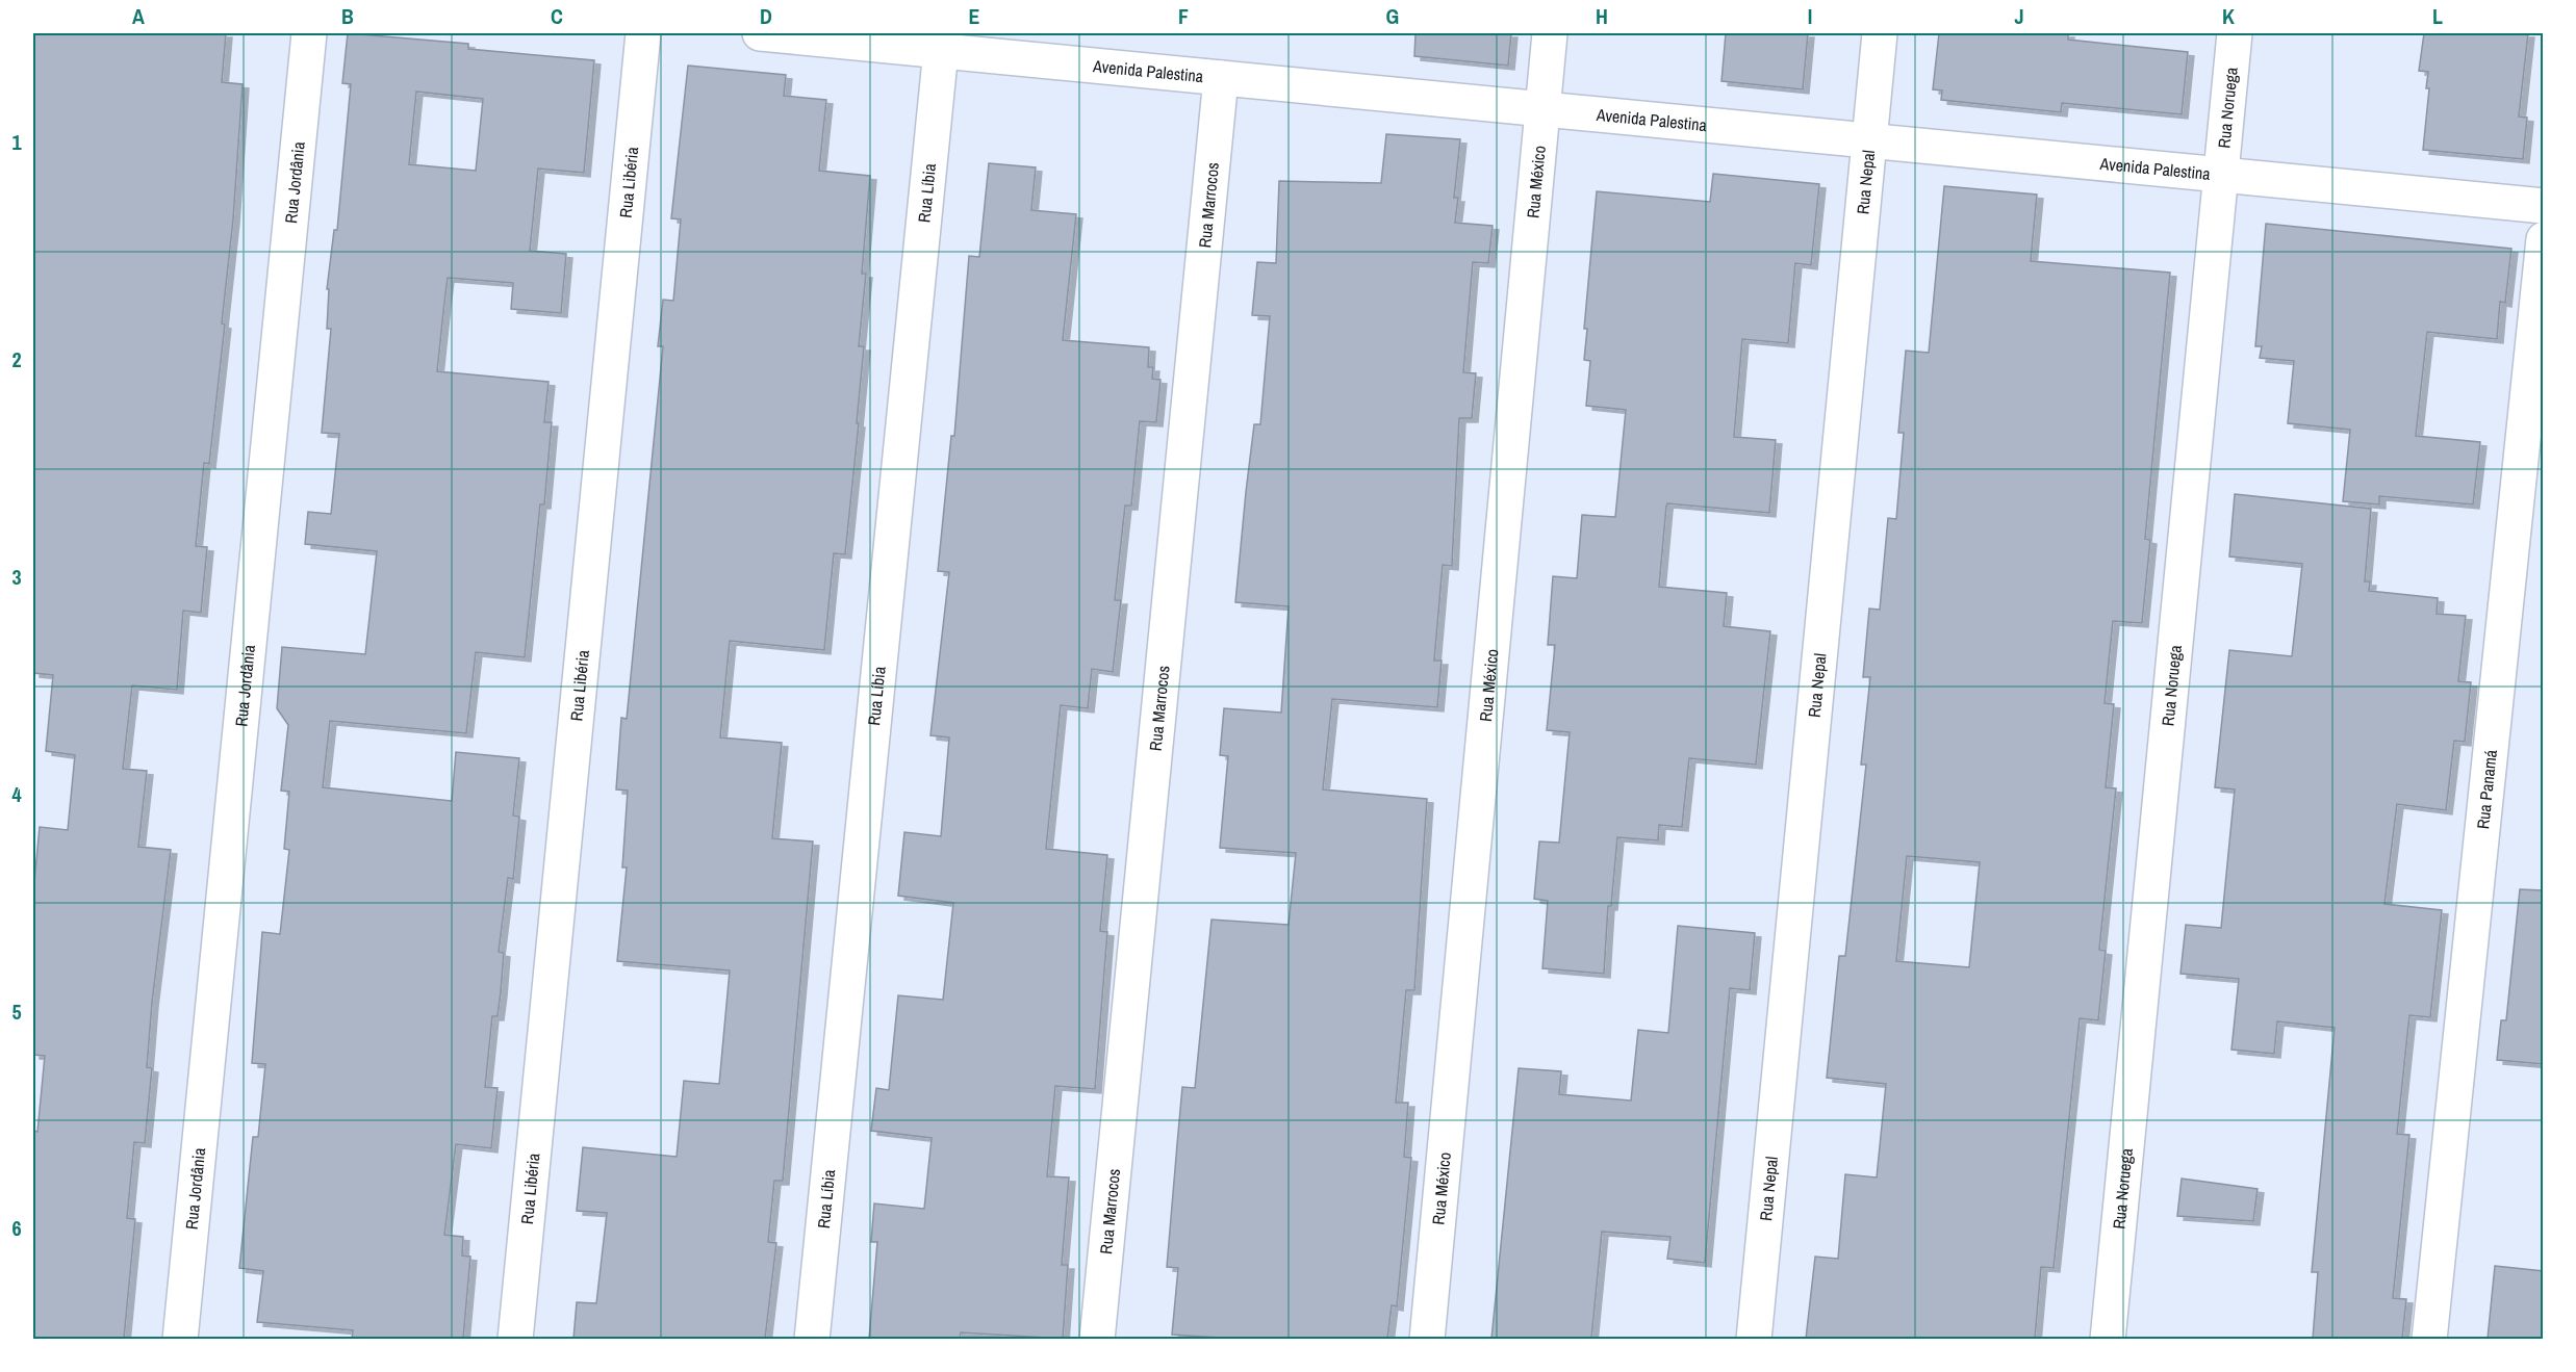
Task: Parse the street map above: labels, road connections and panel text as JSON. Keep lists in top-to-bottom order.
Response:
{
  "streets": {
    "street": [
      "Avenida Palestina",
      "Rua Noruega",
      "Rua Jordânia",
      "Rua Libéria",
      "Rua México",
      "Rua Nepal",
      "Rua Líbia",
      "Rua Marrocos",
      "Rua Panamá"
    ]
  },
  "crossings": [
    ["Avenida Palestina", "Rua Noruega"],
    ["Avenida Palestina", "Rua México"],
    ["Avenida Palestina", "Rua Nepal"],
    ["Avenida Palestina", "Rua Líbia"],
    ["Avenida Palestina", "Rua Marrocos"]
  ],
  "grid": {
    "columns": [
      "A",
      "B",
      "C",
      "D",
      "E",
      "F",
      "G",
      "H",
      "I",
      "J",
      "K",
      "L"
    ],
    "rows": [
      "1",
      "2",
      "3",
      "4",
      "5",
      "6"
    ]
  }
}
